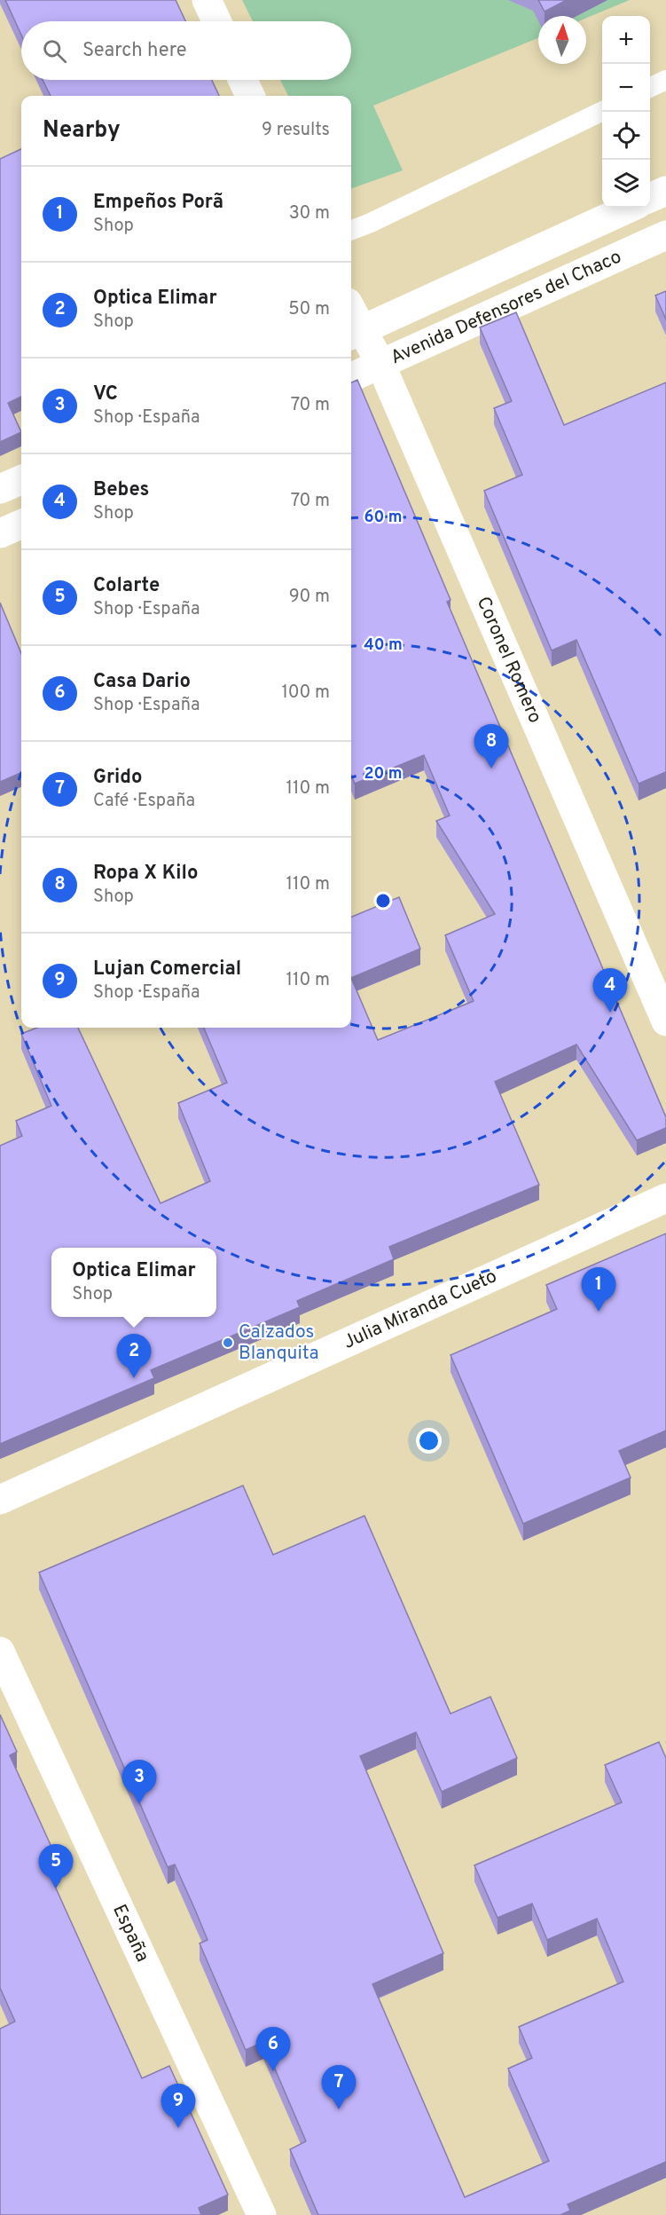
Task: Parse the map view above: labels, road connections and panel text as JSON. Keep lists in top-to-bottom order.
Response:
{
  "streets": {
    "main road": [
      "Avenida Defensores del Chaco",
      "Coronel Romero",
      "Julia Miranda Cueto",
      "España"
    ]
  },
  "crossings": [
    ["Avenida Defensores del Chaco", "Coronel Romero"]
  ],
  "places": ["Calzados Blanquita"],
  "north": "top",
  "page": {
    "map_buttons": ["+", "−"],
    "search": "Search here",
    "heading": ["Nearby", "9 results"],
    "list": [
      {
        "mark": "1",
        "name": "Empeños Porã",
        "note": "Shop",
        "value": "30 m"
      },
      {
        "mark": "2",
        "name": "Optica Elimar",
        "note": "Shop",
        "value": "50 m"
      },
      {
        "mark": "3",
        "name": "VC",
        "note": "Shop · España",
        "value": "70 m"
      },
      {
        "mark": "4",
        "name": "Bebes",
        "note": "Shop",
        "value": "70 m"
      },
      {
        "mark": "5",
        "name": "Colarte",
        "note": "Shop · España",
        "value": "90 m"
      },
      {
        "mark": "6",
        "name": "Casa Dario",
        "note": "Shop · España",
        "value": "100 m"
      },
      {
        "mark": "7",
        "name": "Grido",
        "note": "Café · España",
        "value": "110 m"
      },
      {
        "mark": "8",
        "name": "Ropa X Kilo",
        "note": "Shop",
        "value": "110 m"
      },
      {
        "mark": "9",
        "name": "Lujan Comercial",
        "note": "Shop · España",
        "value": "110 m"
      }
    ],
    "pins": [
      "8",
      "4",
      "1",
      "2",
      "3",
      "5",
      "6",
      "7",
      "9"
    ],
    "popup": ["Optica Elimar", "Shop"]
  },
  "rings": ["60 m", "40 m", "20 m"]
}
